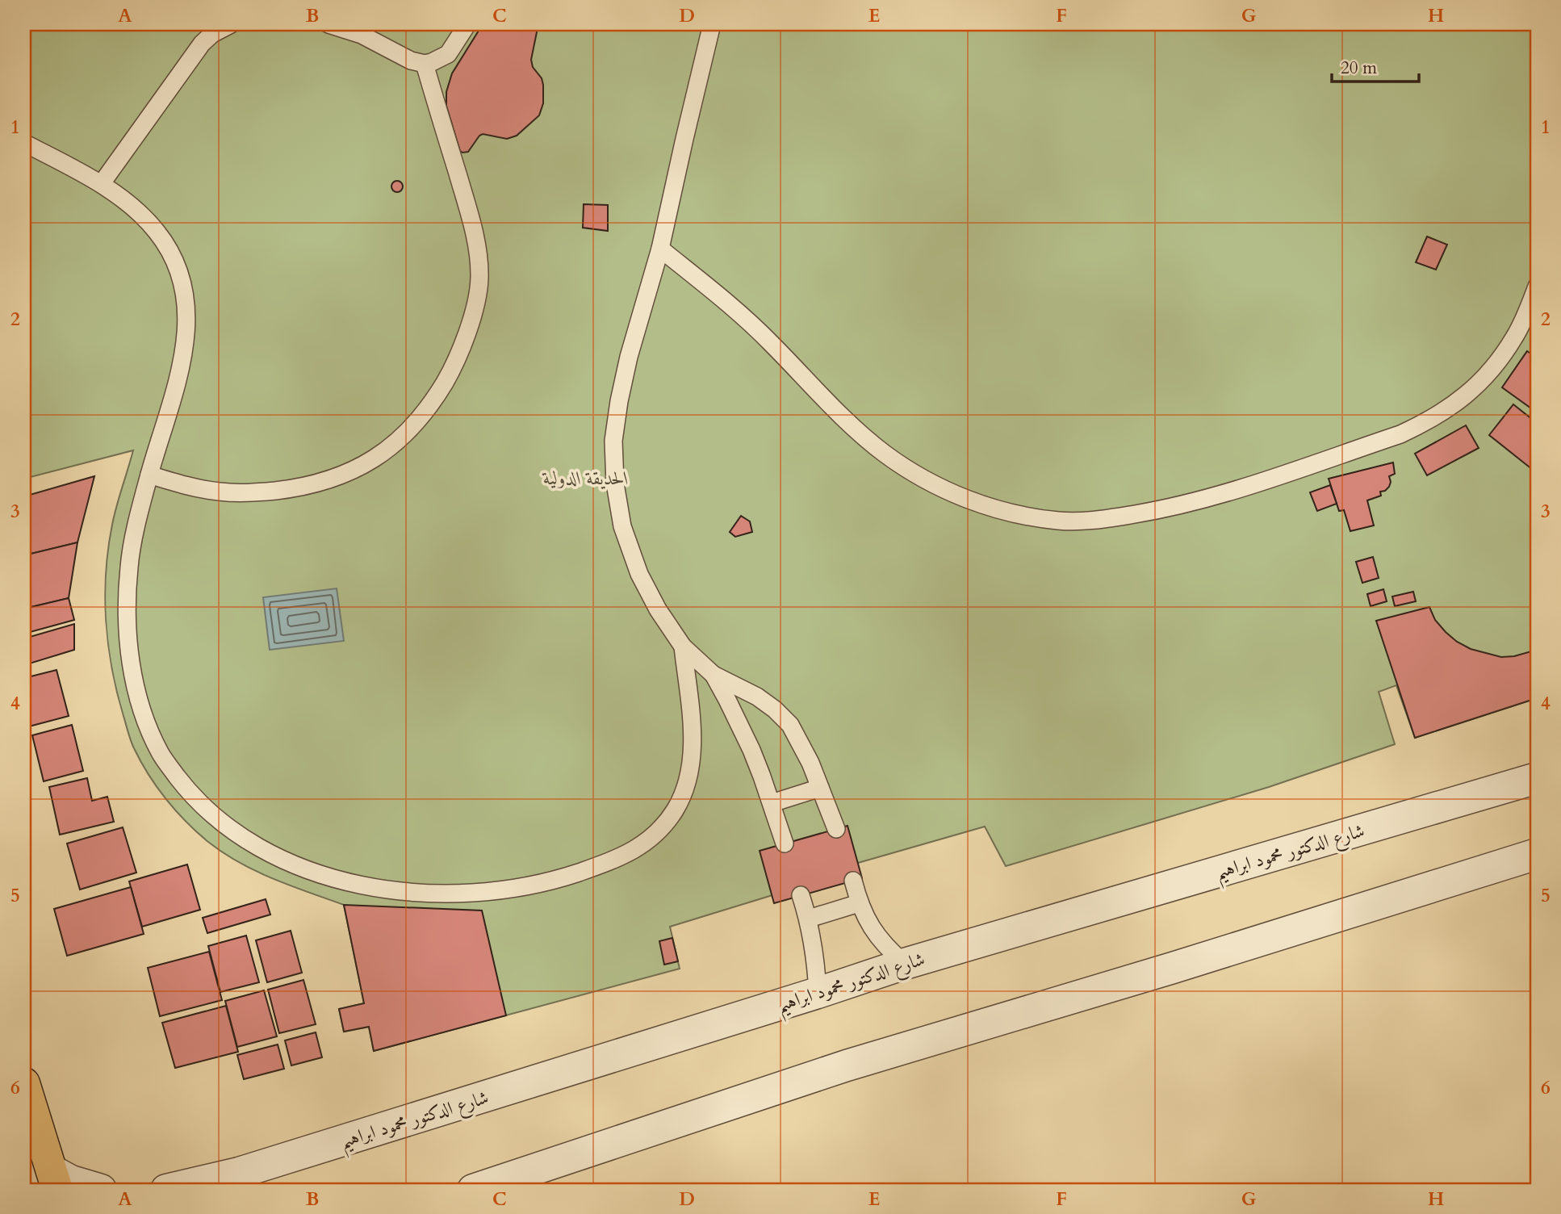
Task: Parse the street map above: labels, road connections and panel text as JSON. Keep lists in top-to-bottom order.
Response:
{
  "streets": {
    "street": ["شارع الدكتور محمود ابراهيم"]
  },
  "parks": ["الحديقة الدولية"],
  "scale_bar": "20 m",
  "grid": {
    "columns": [
      "A",
      "B",
      "C",
      "D",
      "E",
      "F",
      "G",
      "H"
    ],
    "rows": [
      "1",
      "2",
      "3",
      "4",
      "5",
      "6"
    ]
  }
}
